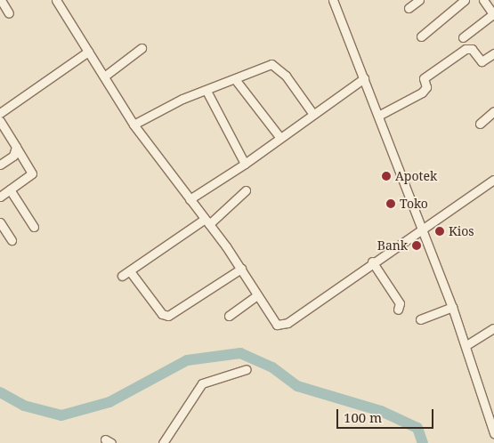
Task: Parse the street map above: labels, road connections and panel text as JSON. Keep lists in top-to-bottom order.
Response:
{
  "places": [
    "Apotek",
    "Toko",
    "Kios",
    "Bank"
  ],
  "scale_bar": "100 m"
}
